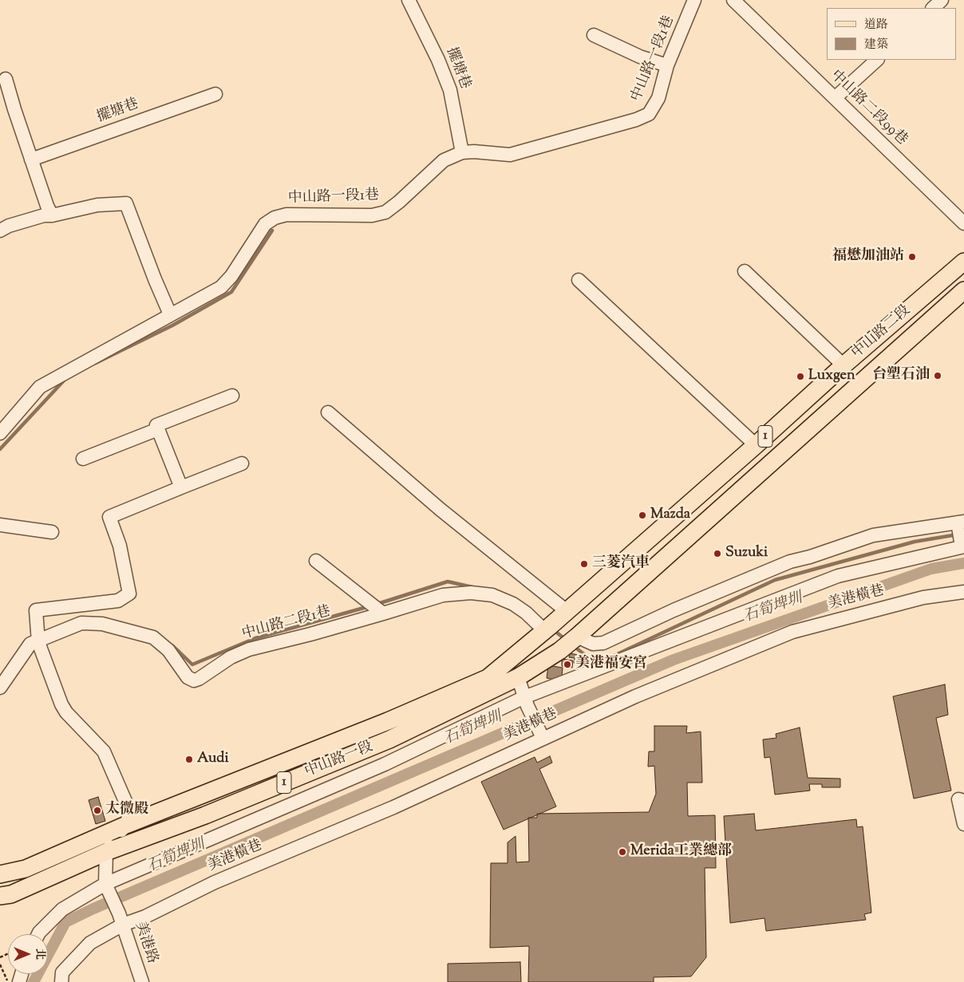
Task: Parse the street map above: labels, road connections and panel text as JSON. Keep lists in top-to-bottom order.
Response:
{
  "streets": {
    "main road": ["中山路二段", "1", "中山路一段"],
    "street": [
      "中山路一段1巷",
      "擺塘巷",
      "中山路二段99巷",
      "美港橫巷",
      "中山路二段1巷",
      "美港路"
    ]
  },
  "crossings": [
    ["中山路一段1巷", "擺塘巷"],
    ["中山路二段", "1"],
    ["中山路二段", "中山路一段"],
    ["1", "中山路二段1巷"],
    ["1", "中山路一段"],
    ["美港橫巷", "美港路"],
    ["中山路二段1巷", "中山路一段"]
  ],
  "water": ["石筍埤圳"],
  "places": [
    "福懋加油站",
    "台塑石油",
    "Luxgen",
    "Mazda",
    "Suzuki",
    "三菱汽車",
    "美港福安宮",
    "Audi",
    "太微殿",
    "Merida工業總部"
  ],
  "legend": ["道路", "建築"],
  "north": "right"
}
